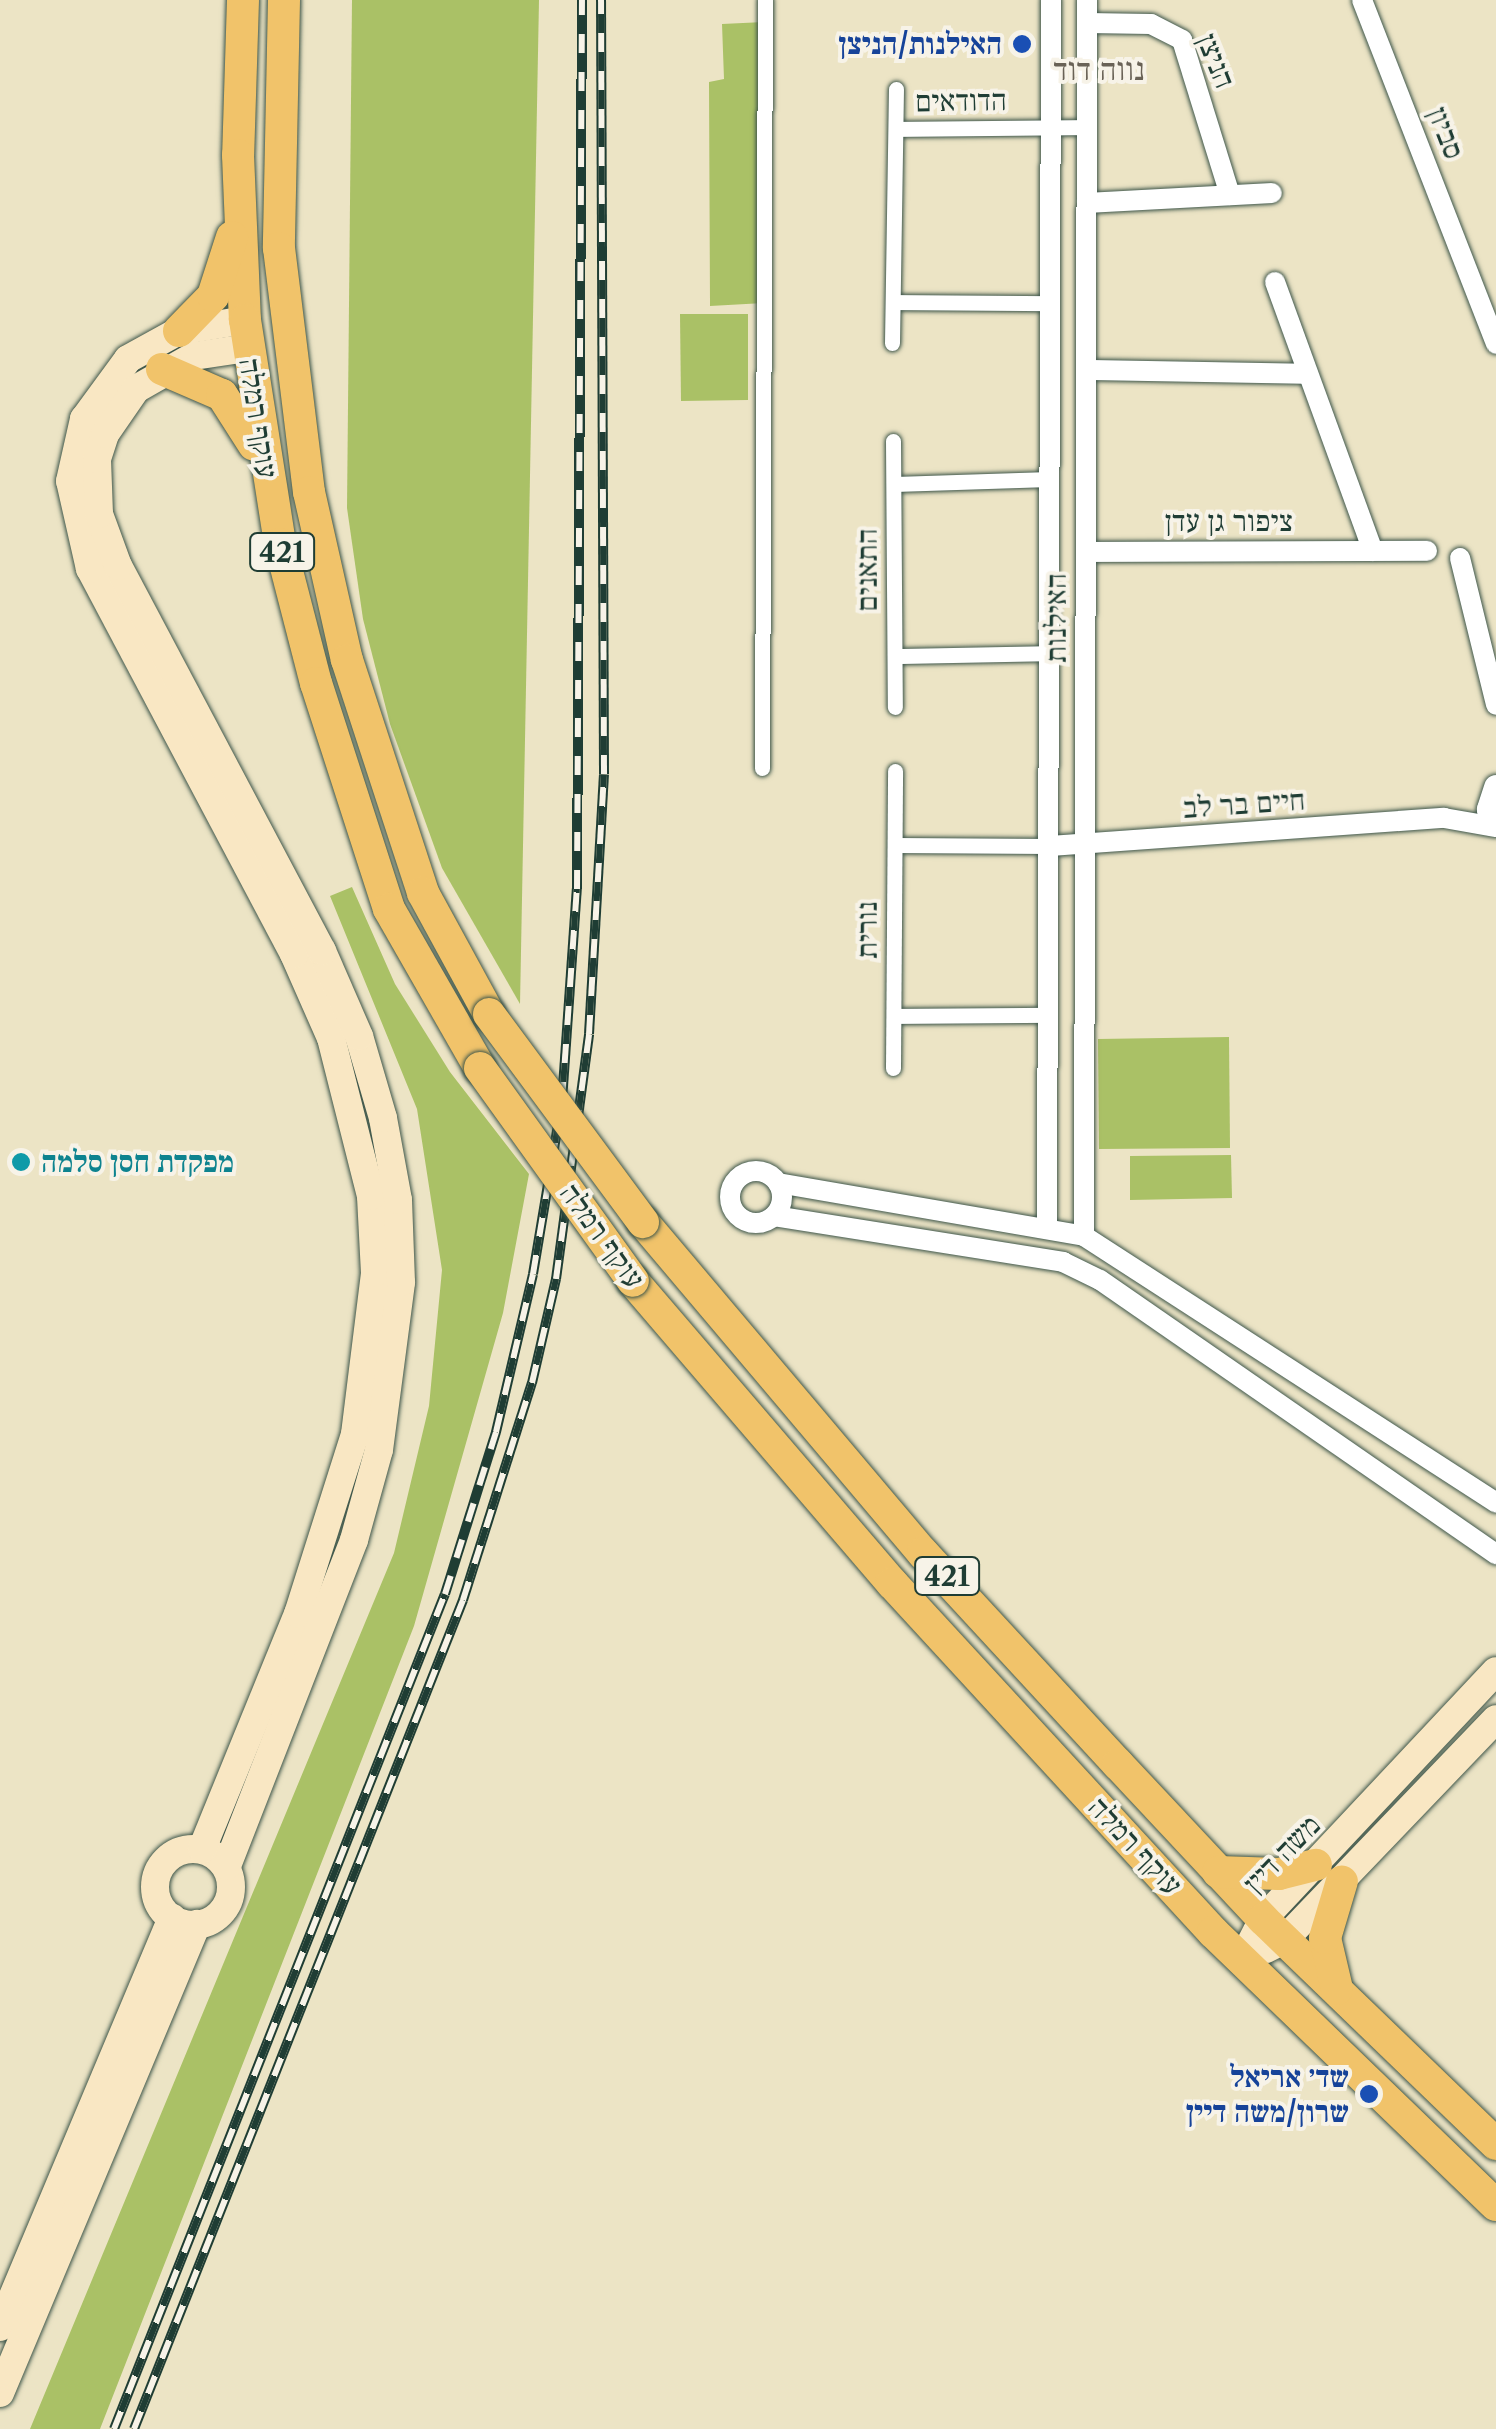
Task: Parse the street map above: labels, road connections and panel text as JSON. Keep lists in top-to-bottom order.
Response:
{
  "streets": {
    "main road": ["עוקף רמלה", "421", "משה דיין"],
    "street": [
      "הניצן",
      "הדודאים",
      "סביון",
      "ציפור גן עדן",
      "התאנים",
      "האילנות",
      "חיים בר לב",
      "נורית"
    ]
  },
  "crossings": [
    ["הניצן", "האילנות"],
    ["הדודאים", "האילנות"],
    ["עוקף רמלה", "משה דיין"],
    ["ציפור גן עדן", "האילנות"],
    ["האילנות", "חיים בר לב"]
  ],
  "districts": ["נווה דוד"],
  "places": ["האילנות/הניצן", "מפקדת חסן סלמה", "שד׳ אריאל שרון/משה דיין"]
}
